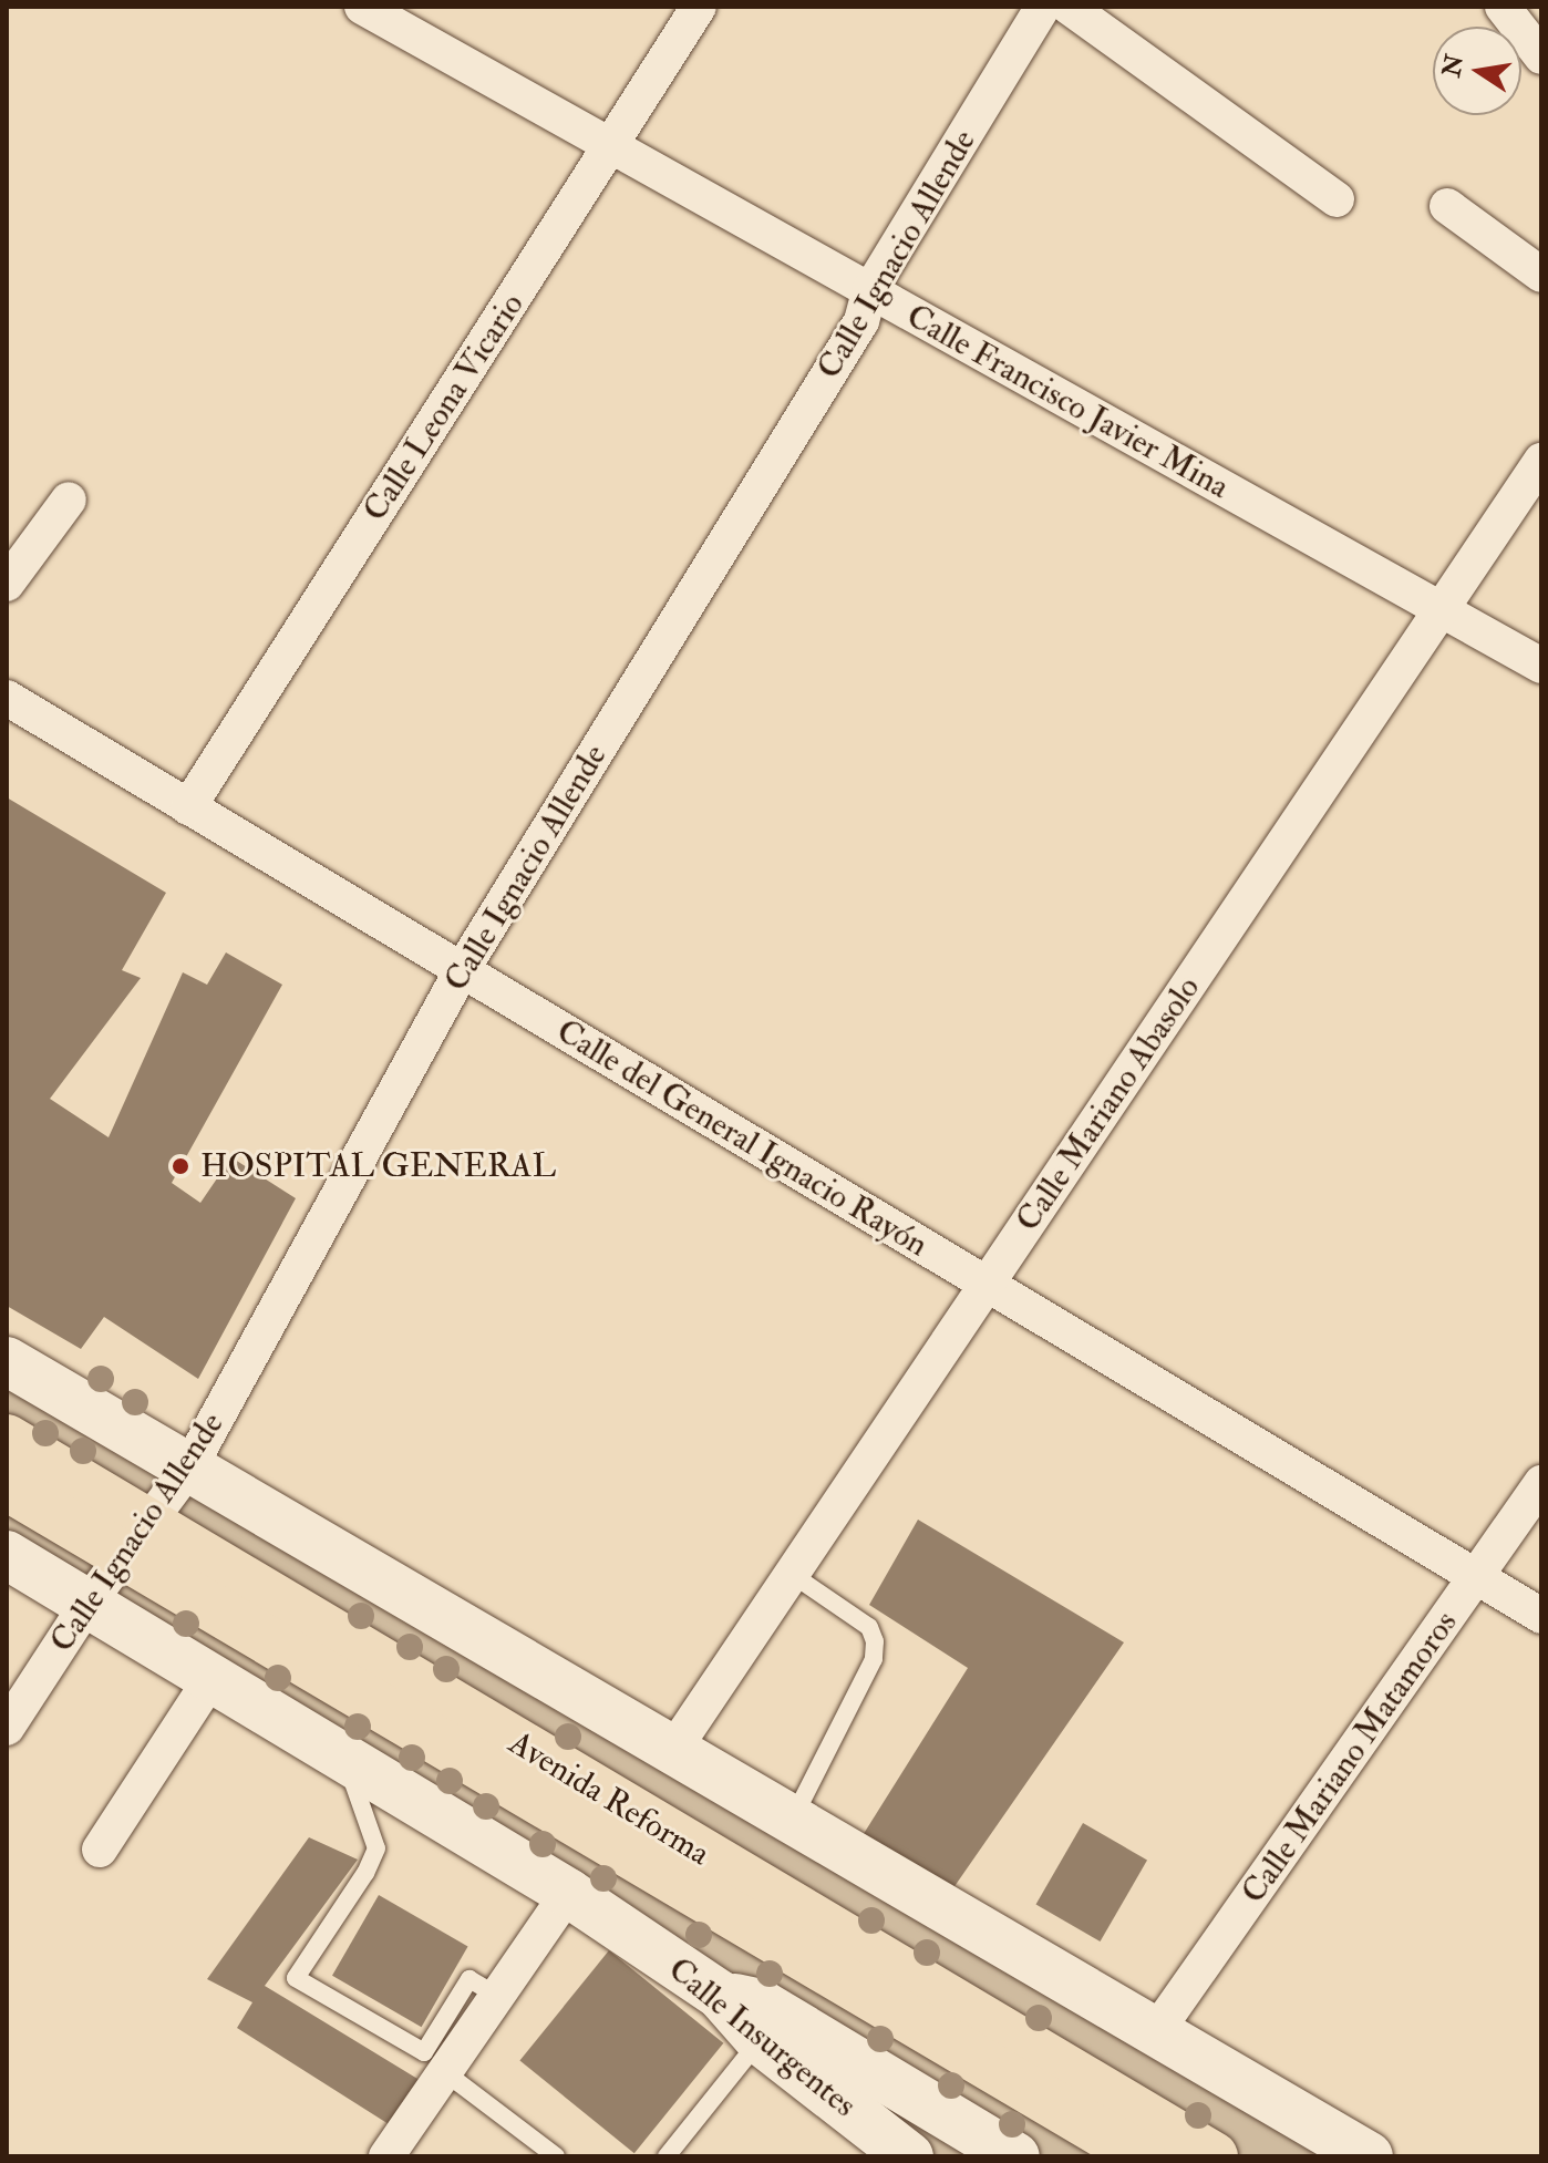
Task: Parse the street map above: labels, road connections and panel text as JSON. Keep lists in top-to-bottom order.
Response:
{
  "streets": {
    "main road": ["Avenida Reforma"],
    "street": [
      "Calle Ignacio Allende",
      "Calle Francisco Javier Mina",
      "Calle Leona Vicario",
      "Calle Mariano Abasolo",
      "Calle del General Ignacio Rayón",
      "Calle Mariano Matamoros",
      "Calle Insurgentes"
    ]
  },
  "crossings": [
    ["Calle Ignacio Allende", "Calle Francisco Javier Mina"],
    ["Calle Ignacio Allende", "Calle del General Ignacio Rayón"],
    ["Calle Ignacio Allende", "Avenida Reforma"],
    ["Calle Ignacio Allende", "Calle Insurgentes"],
    ["Calle Francisco Javier Mina", "Calle Leona Vicario"],
    ["Calle Francisco Javier Mina", "Calle Mariano Abasolo"],
    ["Calle Leona Vicario", "Calle del General Ignacio Rayón"],
    ["Calle Mariano Abasolo", "Calle del General Ignacio Rayón"],
    ["Calle del General Ignacio Rayón", "Calle Mariano Matamoros"]
  ],
  "places": ["HOSPITAL GENERAL"],
  "north": "left"
}
